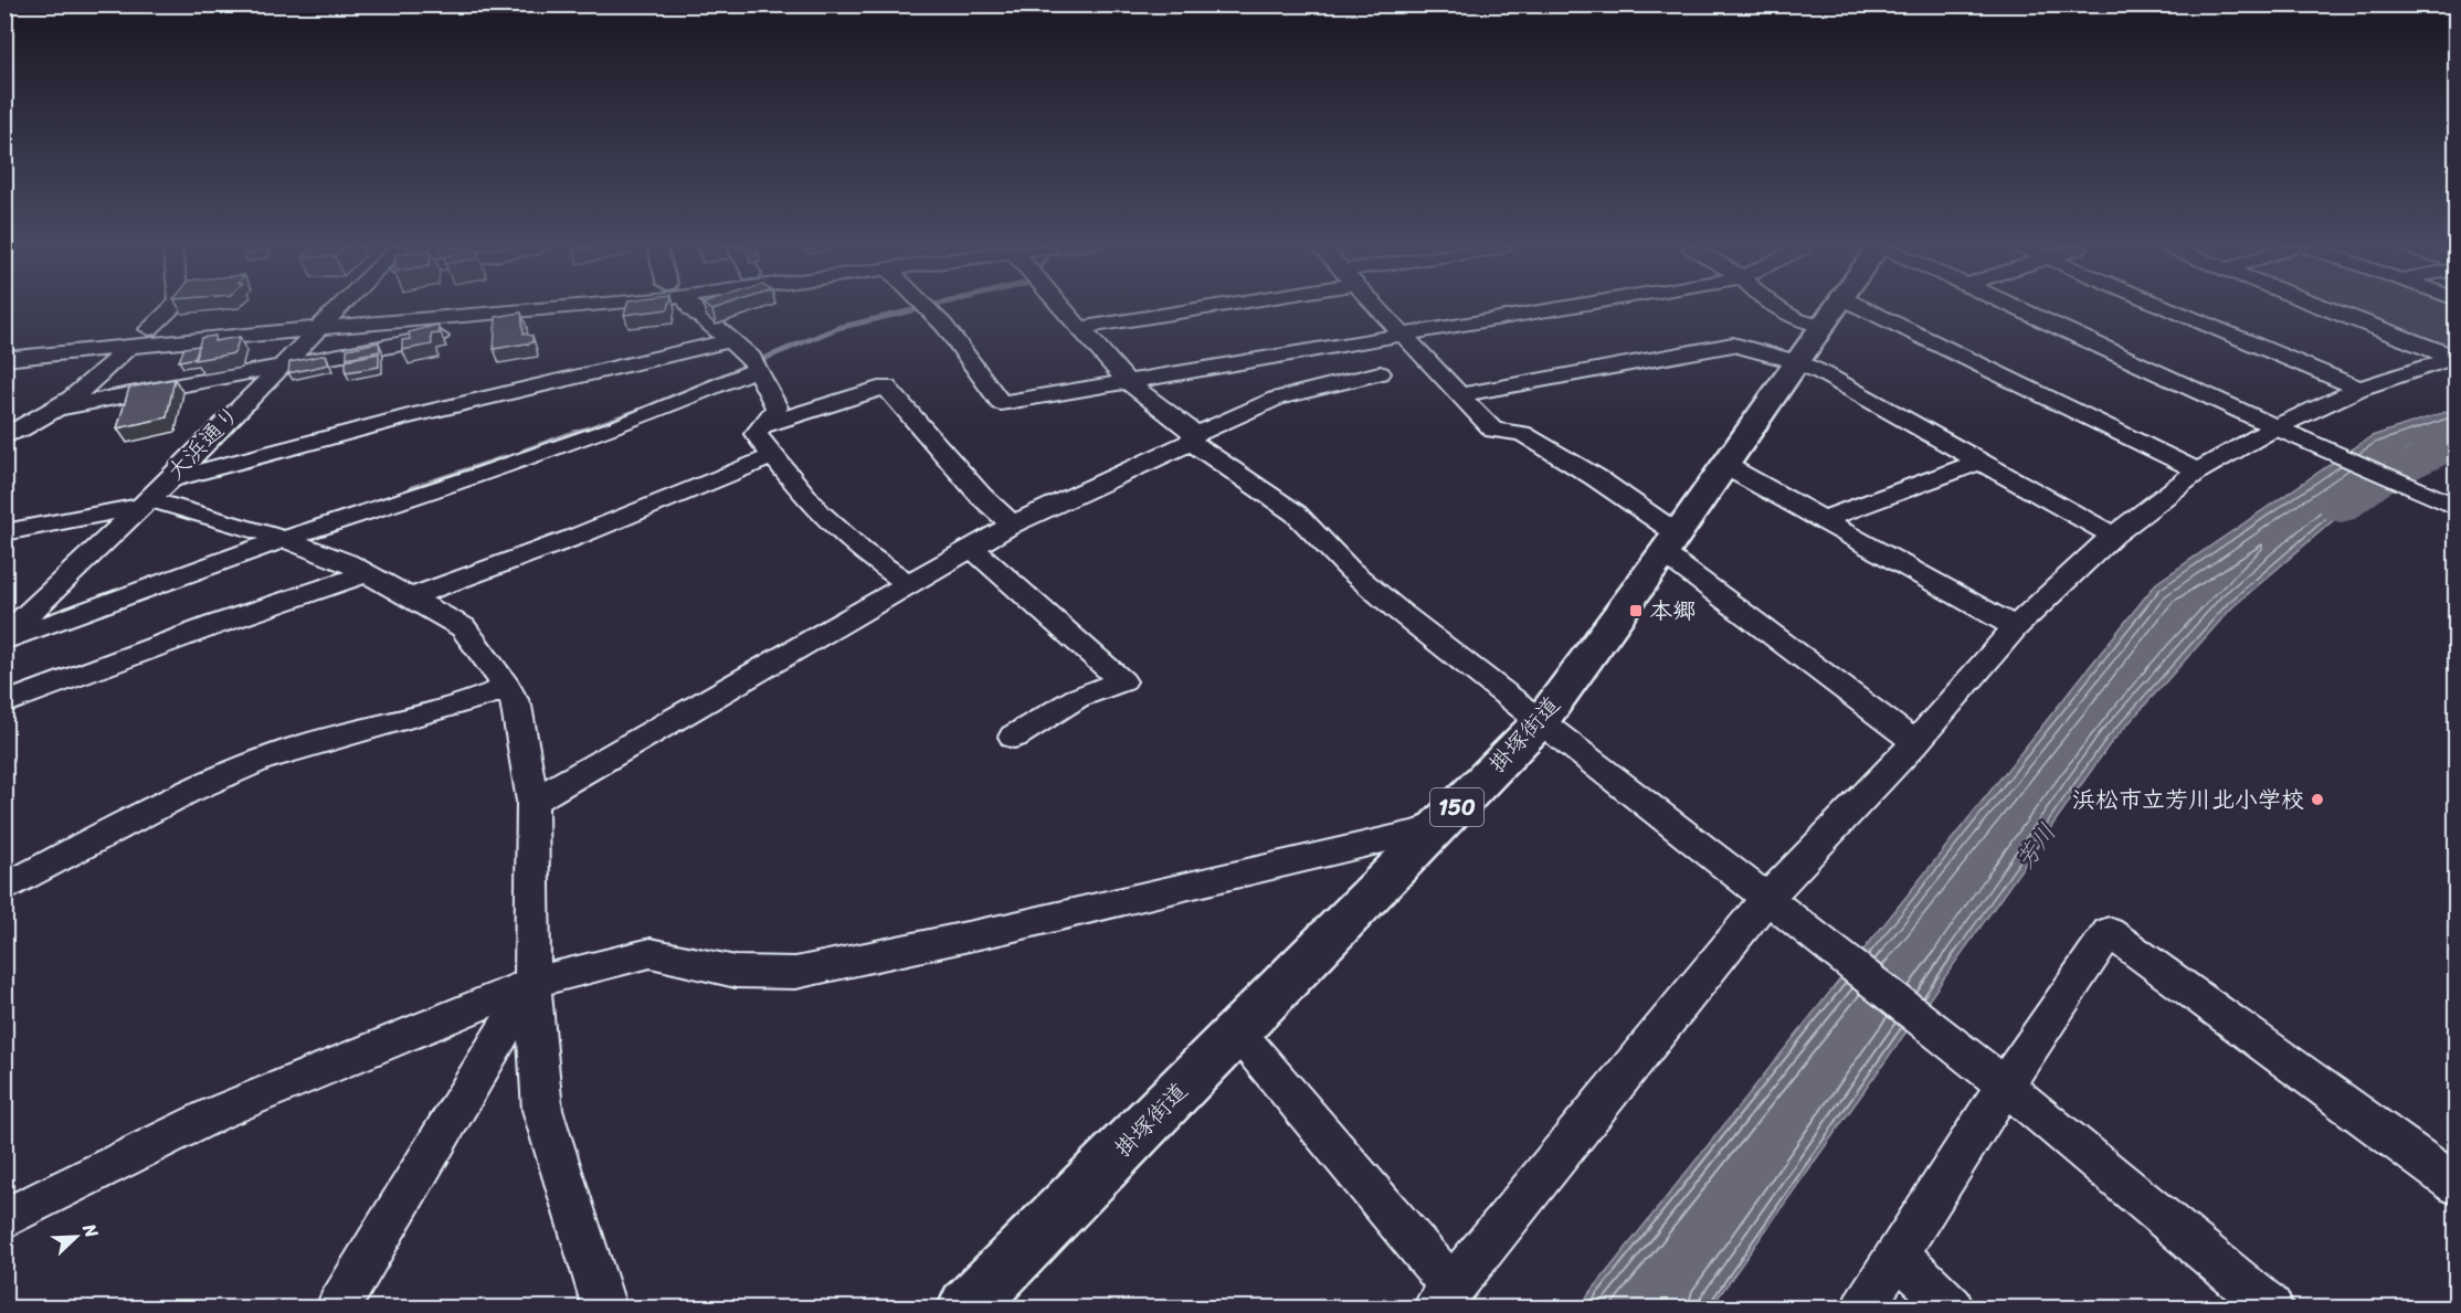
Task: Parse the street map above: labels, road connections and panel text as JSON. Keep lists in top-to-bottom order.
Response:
{
  "streets": {
    "highway": ["掛塚街道", "150"],
    "street": ["大浜通り"]
  },
  "water": ["芳川"],
  "places": {
    "transit": ["本郷"],
    "other": ["浜松市立芳川北小学校"]
  },
  "north": "top right"
}
